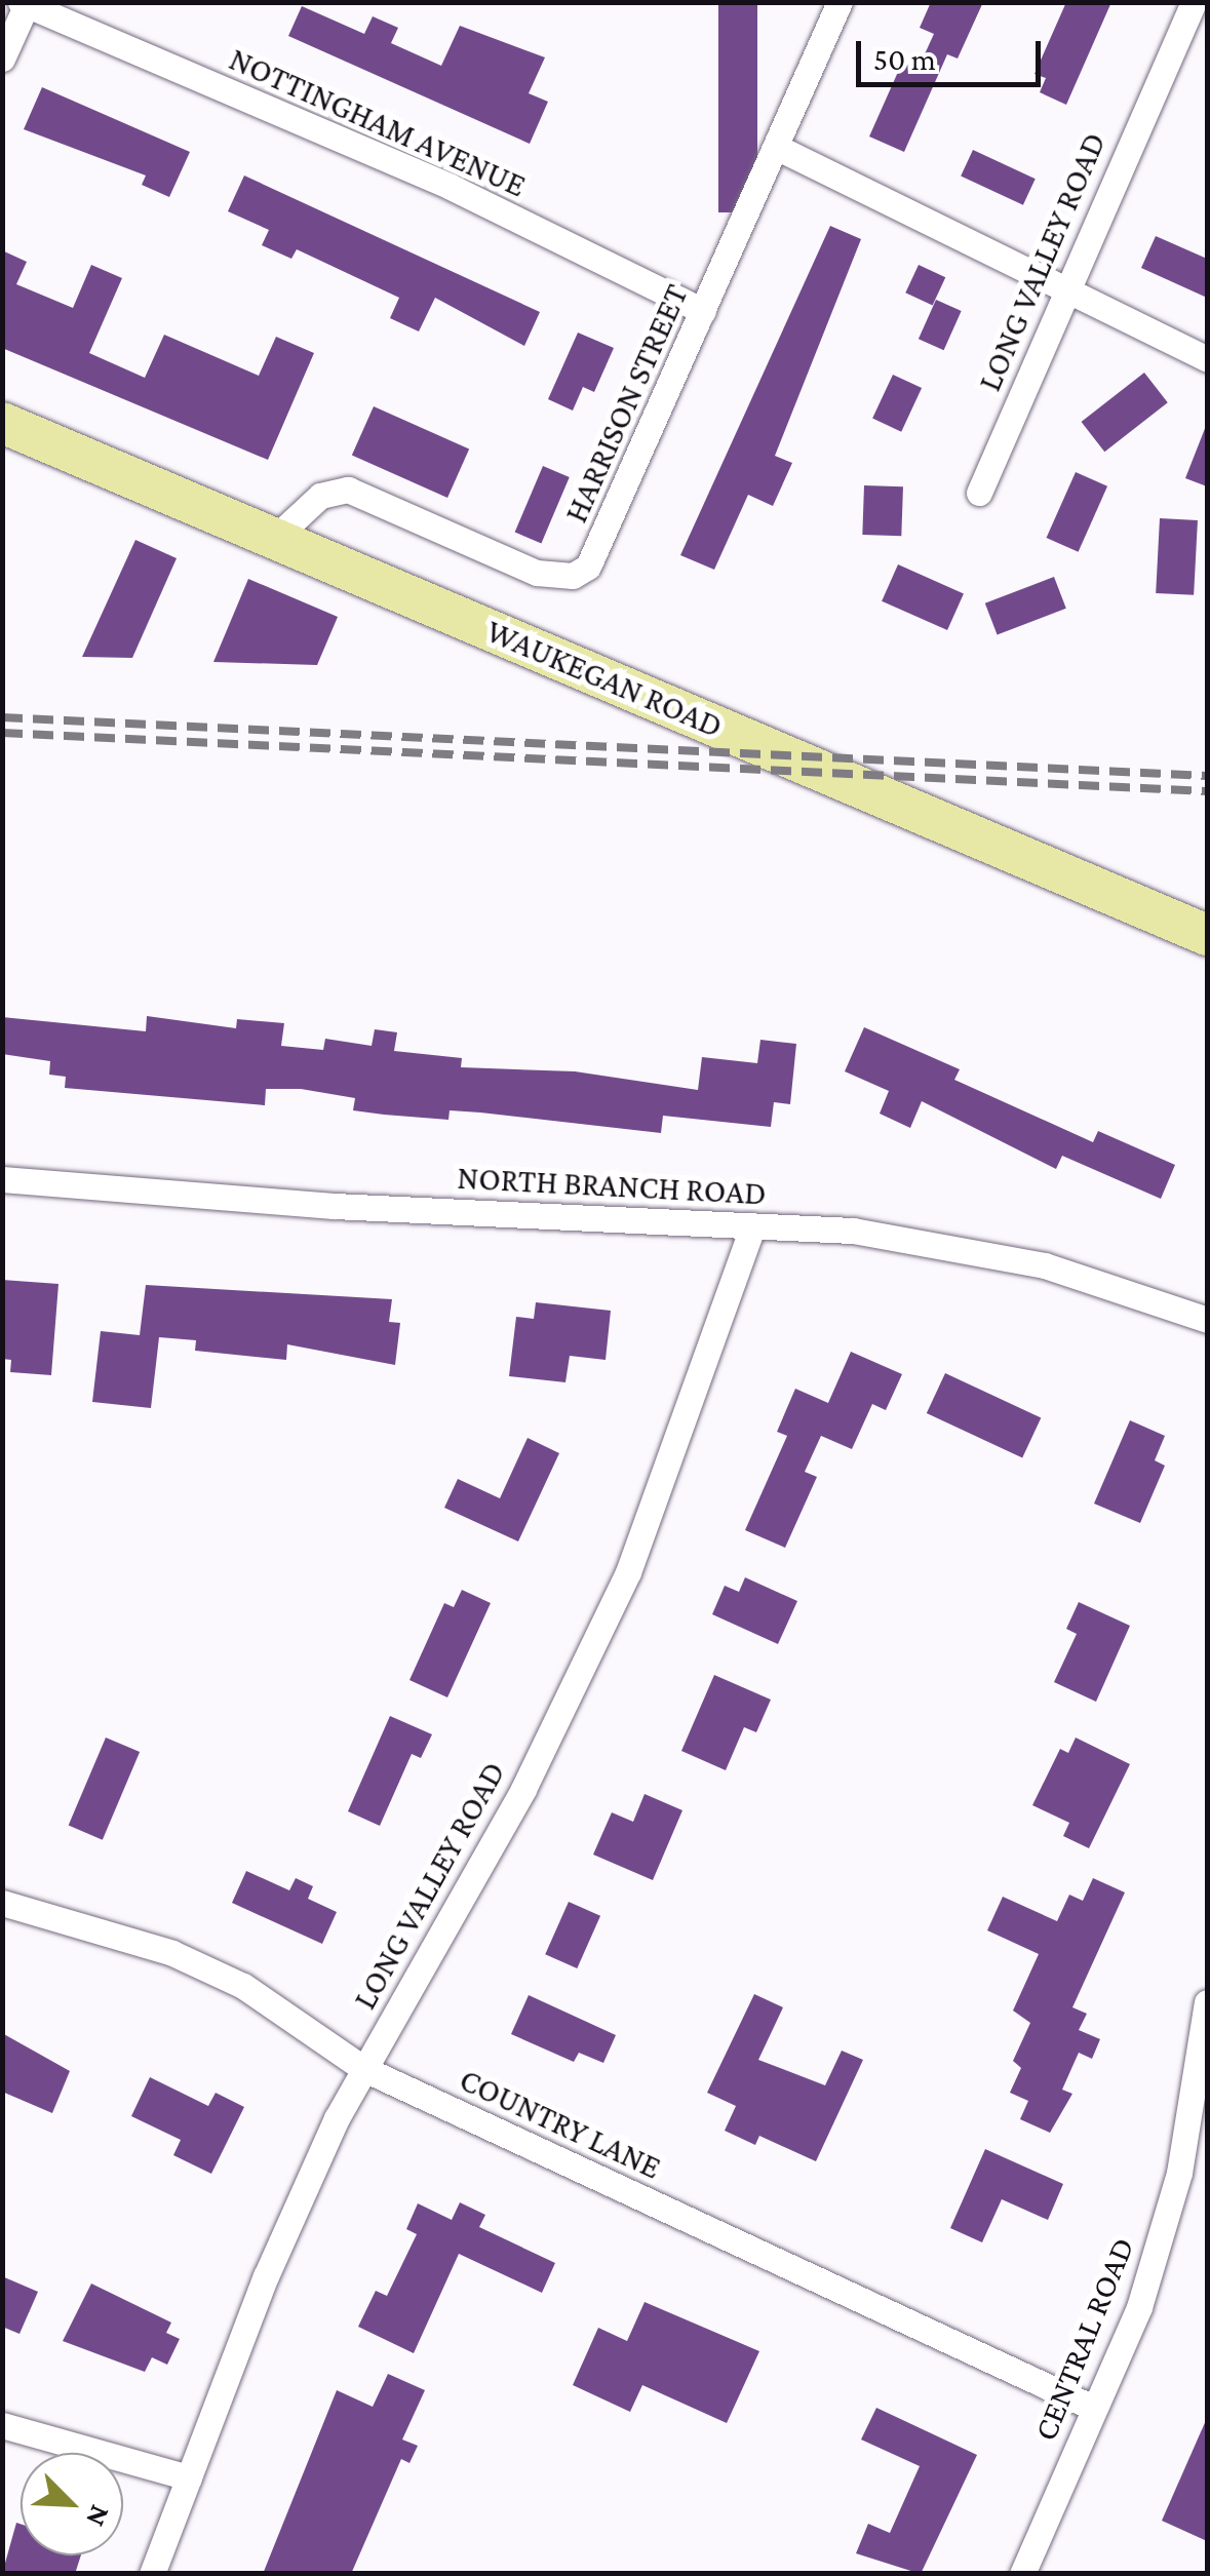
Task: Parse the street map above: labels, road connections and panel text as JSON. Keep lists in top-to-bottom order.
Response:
{
  "streets": {
    "main road": ["WAUKEGAN ROAD"],
    "street": [
      "NOTTINGHAM AVENUE",
      "LONG VALLEY ROAD",
      "HARRISON STREET",
      "NORTH BRANCH ROAD",
      "COUNTRY LANE",
      "CENTRAL ROAD"
    ]
  },
  "crossings": [
    ["NOTTINGHAM AVENUE", "HARRISON STREET"],
    ["LONG VALLEY ROAD", "NORTH BRANCH ROAD"],
    ["LONG VALLEY ROAD", "COUNTRY LANE"],
    ["HARRISON STREET", "WAUKEGAN ROAD"],
    ["COUNTRY LANE", "CENTRAL ROAD"]
  ],
  "scale_bar": "50 m",
  "north": "bottom right"
}
